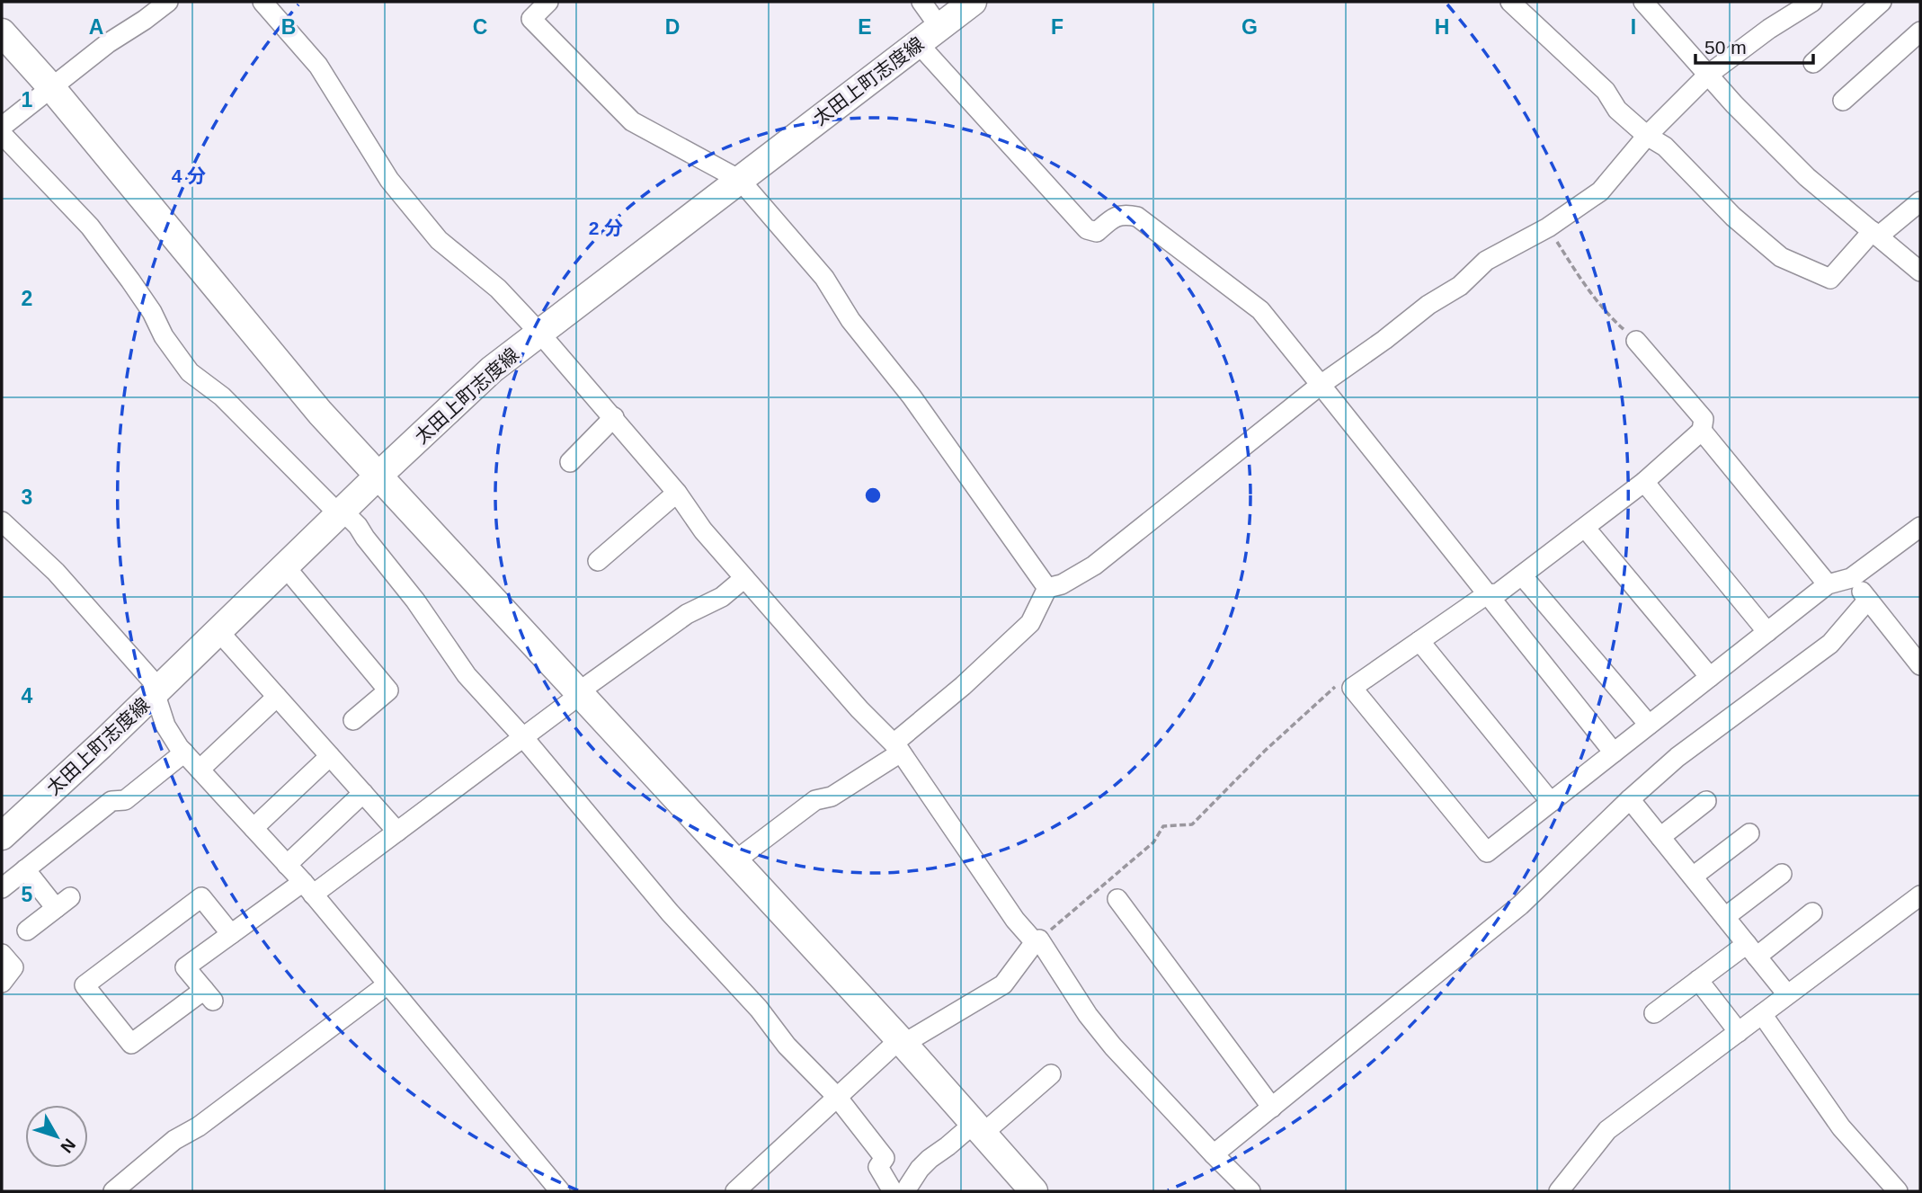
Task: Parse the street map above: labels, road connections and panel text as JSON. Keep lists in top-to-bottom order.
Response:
{
  "streets": {
    "street": ["太田上町志度線"]
  },
  "scale_bar": "50 m",
  "north": "bottom right",
  "grid": {
    "columns": [
      "A",
      "B",
      "C",
      "D",
      "E",
      "F",
      "G",
      "H",
      "I"
    ],
    "rows": [
      "1",
      "2",
      "3",
      "4",
      "5"
    ]
  },
  "rings": ["4 分", "2 分"]
}
